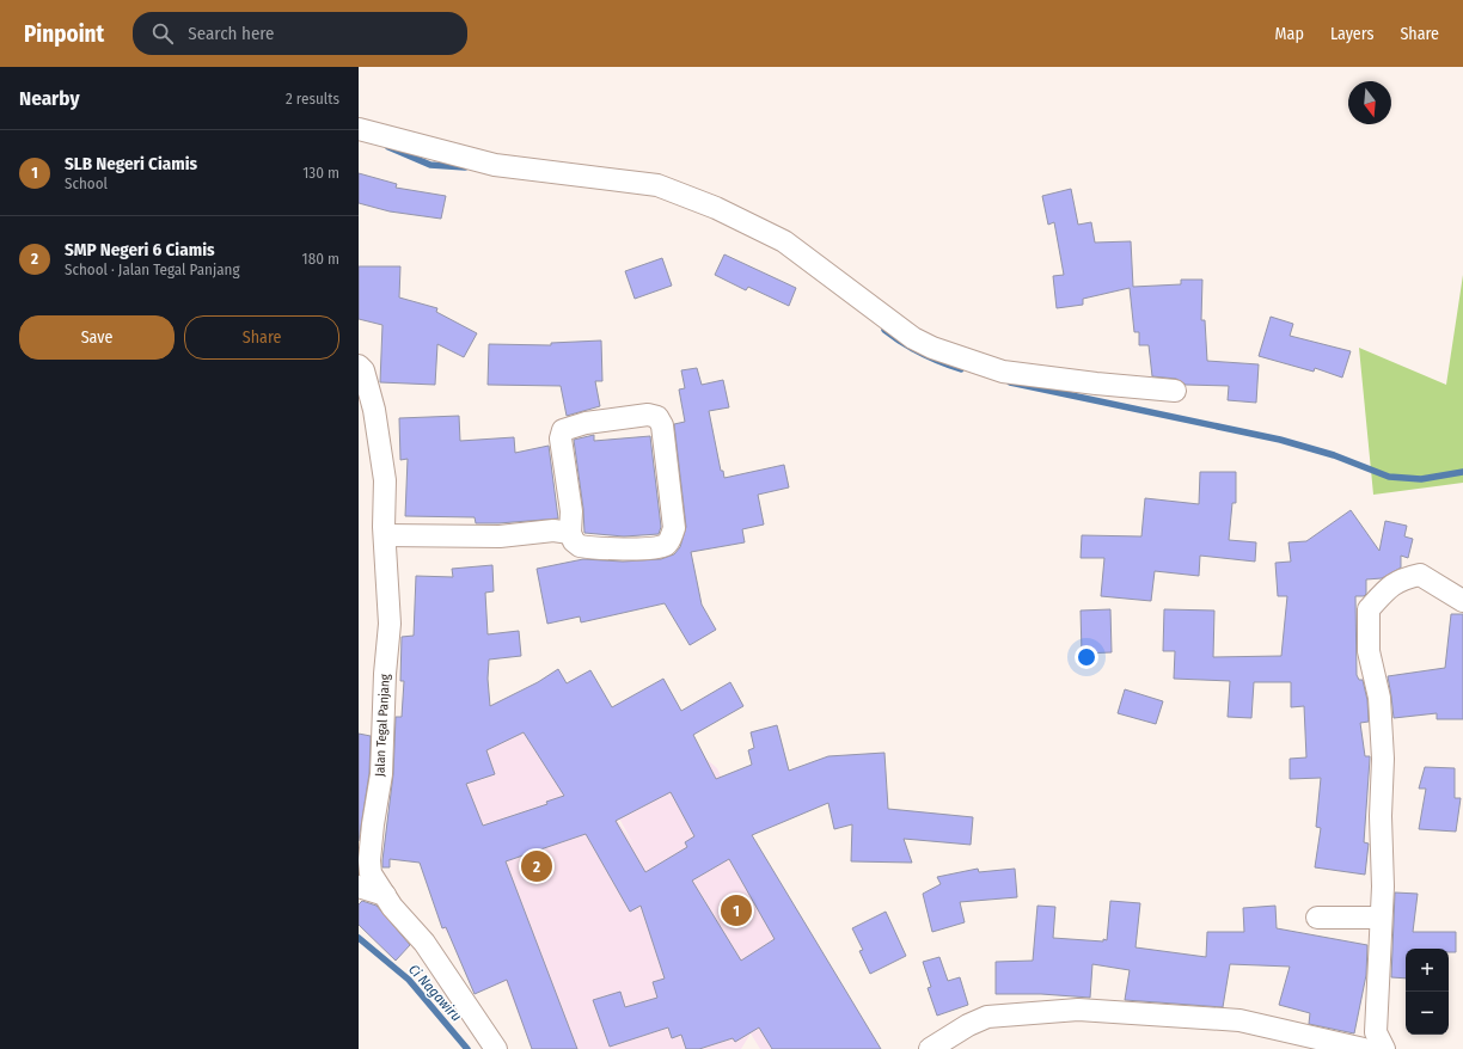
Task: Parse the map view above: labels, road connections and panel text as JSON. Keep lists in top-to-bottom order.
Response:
{
  "streets": {
    "street": ["Jalan Tegal Panjang"]
  },
  "water": ["Ci Nagawiru"],
  "north": "bottom",
  "page": {
    "header": "Pinpoint",
    "search": "Search here",
    "nav": ["Map", "Layers", "Share"],
    "heading": ["Nearby", "2 results"],
    "list": [
      {
        "mark": "1",
        "name": "SLB Negeri Ciamis",
        "note": "School",
        "value": "130 m"
      },
      {
        "mark": "2",
        "name": "SMP Negeri 6 Ciamis",
        "note": "School · Jalan Tegal Panjang",
        "value": "180 m"
      }
    ],
    "buttons": ["Save", "Share"],
    "pins": ["2", "1"],
    "map_buttons": ["+", "−"]
  }
}
